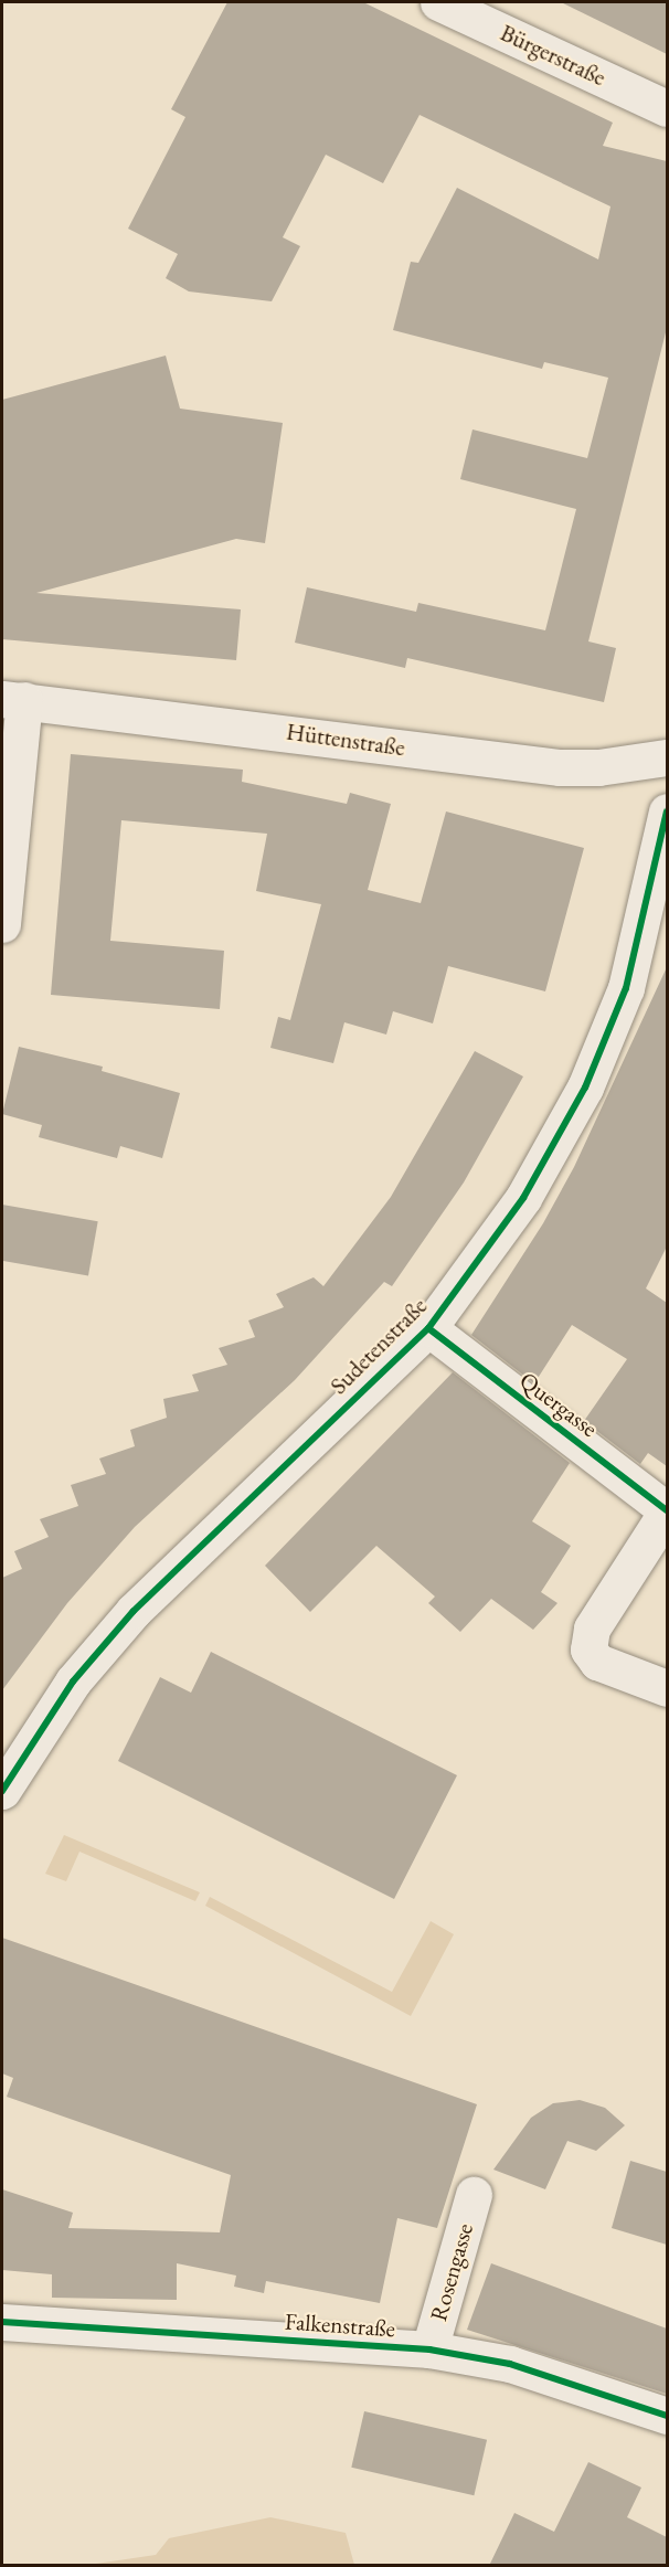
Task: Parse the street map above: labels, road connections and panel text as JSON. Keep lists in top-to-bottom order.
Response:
{
  "streets": {
    "street": [
      "Bürgerstraße",
      "Hüttenstraße",
      "Sudetenstraße",
      "Quergasse",
      "Rosengasse",
      "Falkenstraße"
    ]
  },
  "crossings": [
    ["Sudetenstraße", "Quergasse"],
    ["Rosengasse", "Falkenstraße"]
  ]
}
